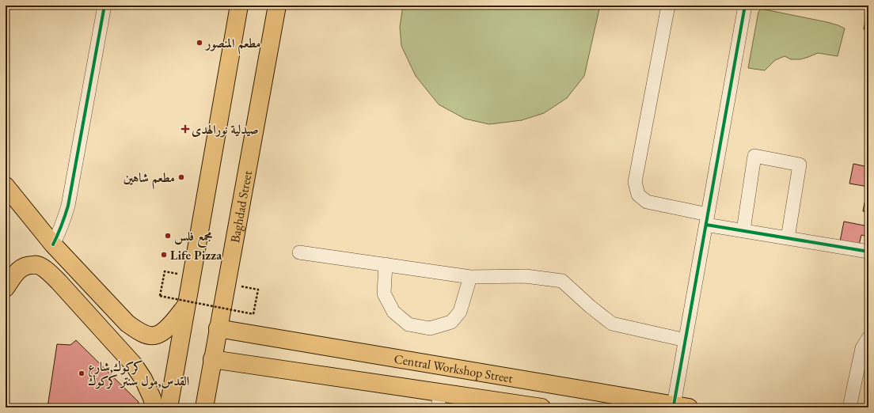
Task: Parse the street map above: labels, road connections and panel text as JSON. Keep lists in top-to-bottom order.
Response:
{
  "streets": {
    "main road": ["Baghdad Street", "Central Workshop Street"]
  },
  "crossings": [
    ["Baghdad Street", "Central Workshop Street"]
  ],
  "places": {
    "other": [
      "مطعم المنصور",
      "مطعم شاهين",
      "مجمع فلس",
      "Life Pizza",
      "كركوك,شارع القدس,مول سنتر كركوك"
    ],
    "health": ["صيدلية نورالهدى"]
  }
}
